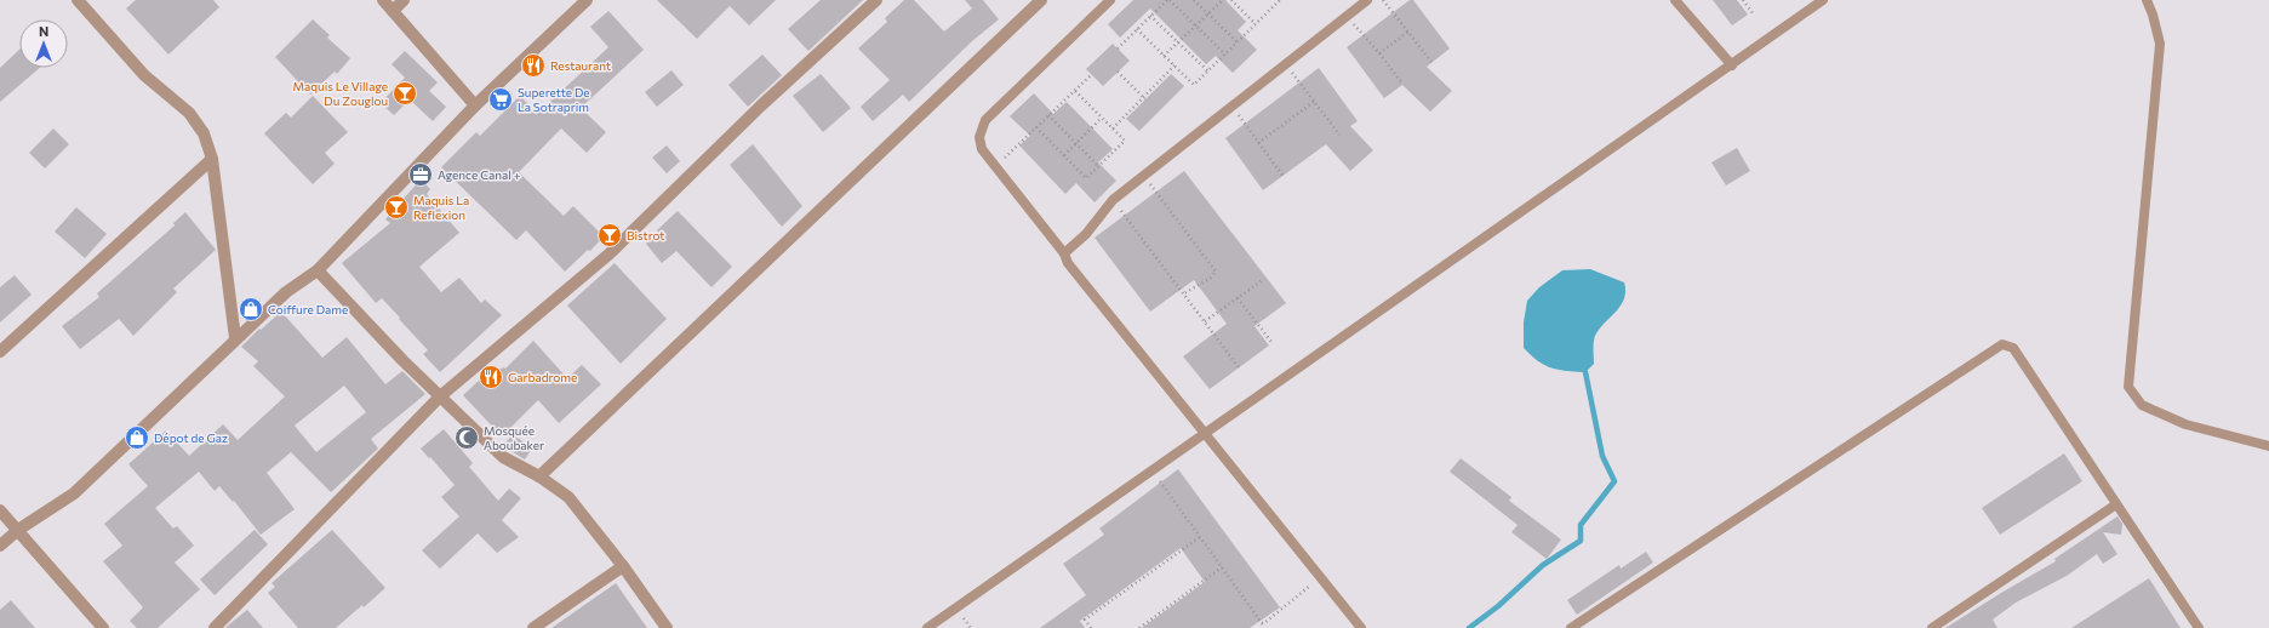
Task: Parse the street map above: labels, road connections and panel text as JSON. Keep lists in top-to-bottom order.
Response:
{
  "places": {
    "restaurant": ["Restaurant", "Garbadrome"],
    "bar": ["Maquis Le Village Du Zouglou", "Maquis La Reflexion", "Bistrot"],
    "supermarket": ["Superette De La Sotraprim"],
    "office": ["Agence Canal +"],
    "shop": ["Coiffure Dame", "Dépot de Gaz"],
    "mosque": ["Mosquée Aboubaker"]
  },
  "north": "top"
}
